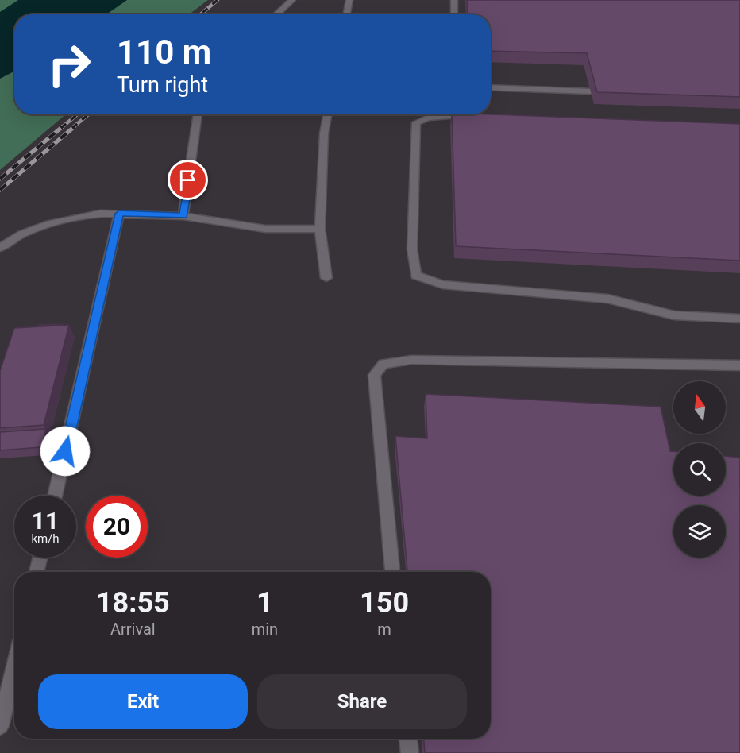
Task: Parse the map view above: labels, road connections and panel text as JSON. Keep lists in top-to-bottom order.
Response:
{
  "north": "top",
  "page": {
    "turn": ["110 m", "Turn right"],
    "speed": "11 km/h",
    "limit": "20",
    "eta": [
      "18:55",
      "Arrival",
      "1",
      "min",
      "150",
      "m"
    ],
    "buttons": ["Exit", "Share"]
  }
}
